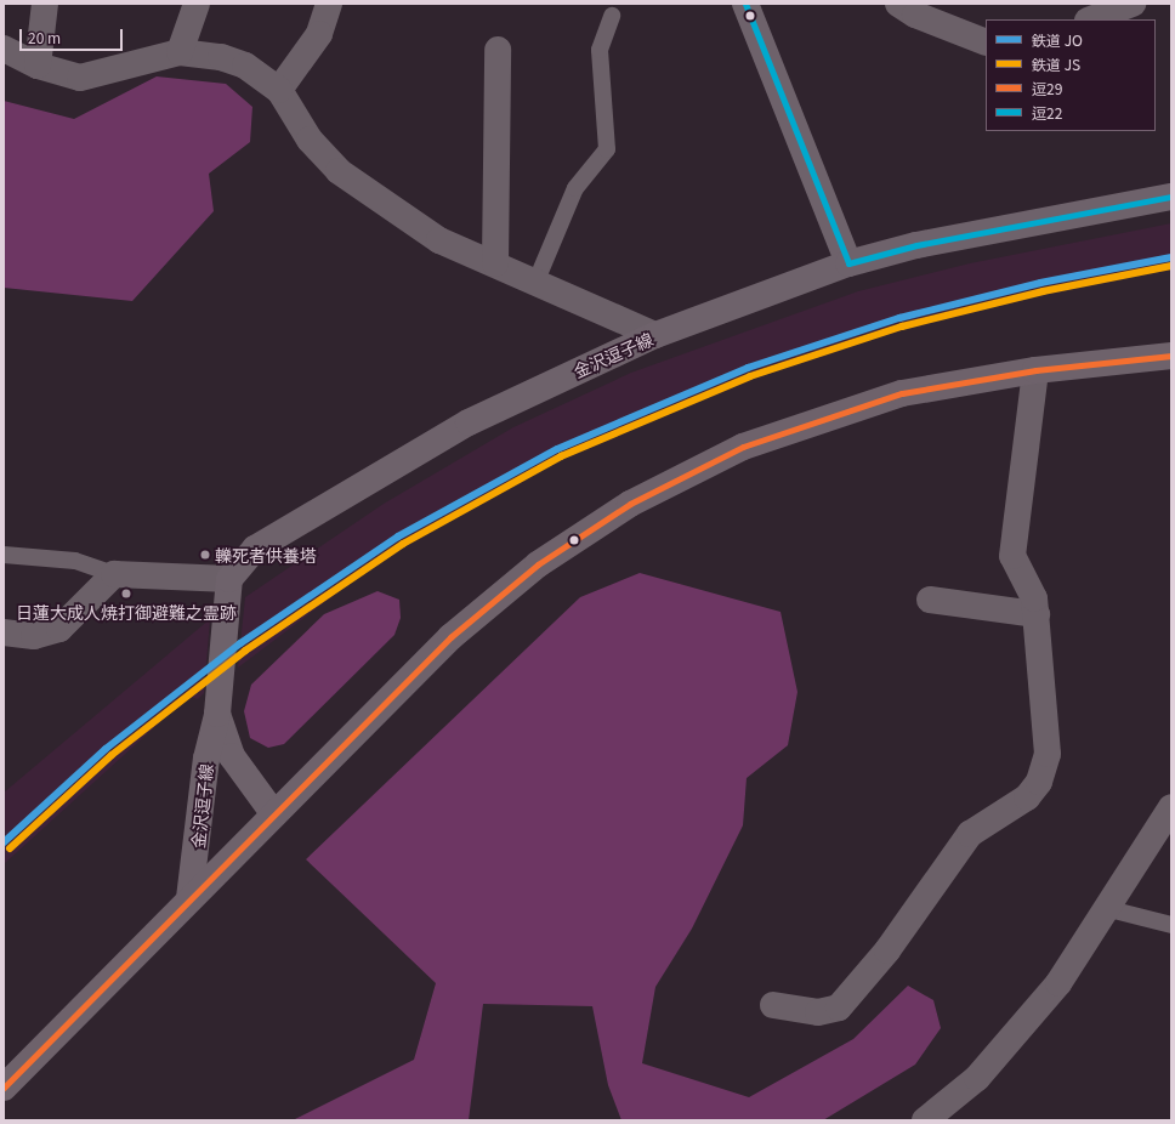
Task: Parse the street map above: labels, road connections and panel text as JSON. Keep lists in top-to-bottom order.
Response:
{
  "streets": {
    "main road": ["金沢逗子線"]
  },
  "places": ["轢死者供養塔", "日蓮大成人焼打御避難之霊跡"],
  "lines": [
    "transit line 逗22",
    "rail line JO",
    "rail line JS",
    "transit line 逗29"
  ],
  "legend": [
    "鉄道 JO",
    "鉄道 JS",
    "逗29",
    "逗22"
  ],
  "scale_bar": "20 m"
}
